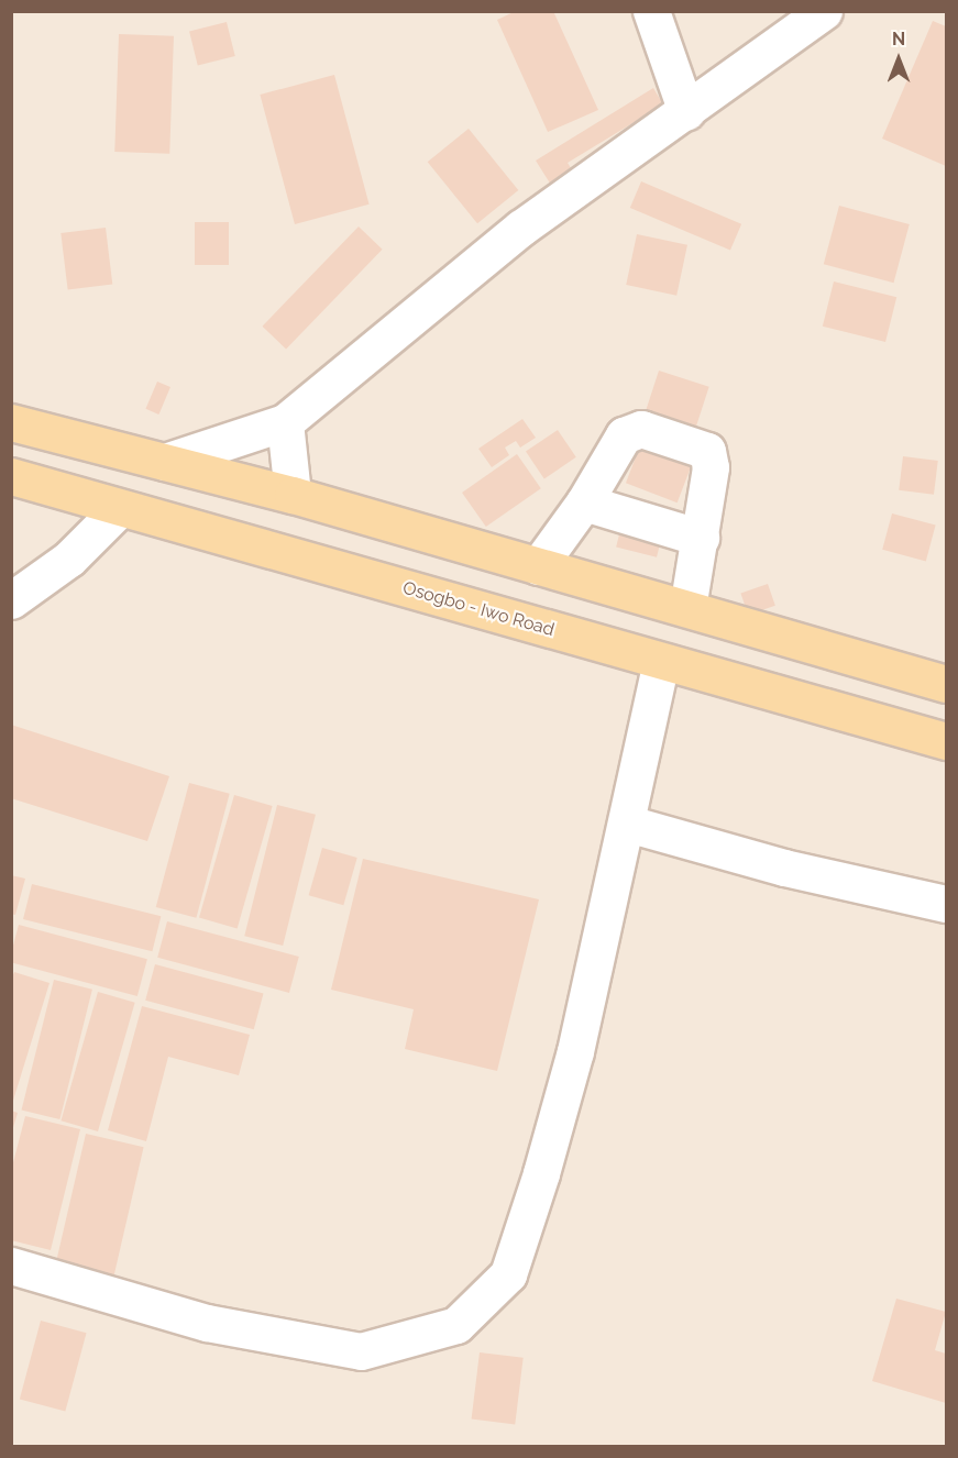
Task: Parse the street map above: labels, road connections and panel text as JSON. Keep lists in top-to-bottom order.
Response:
{
  "streets": {
    "main road": ["Osogbo - Iwo Road"]
  },
  "north": "top"
}
